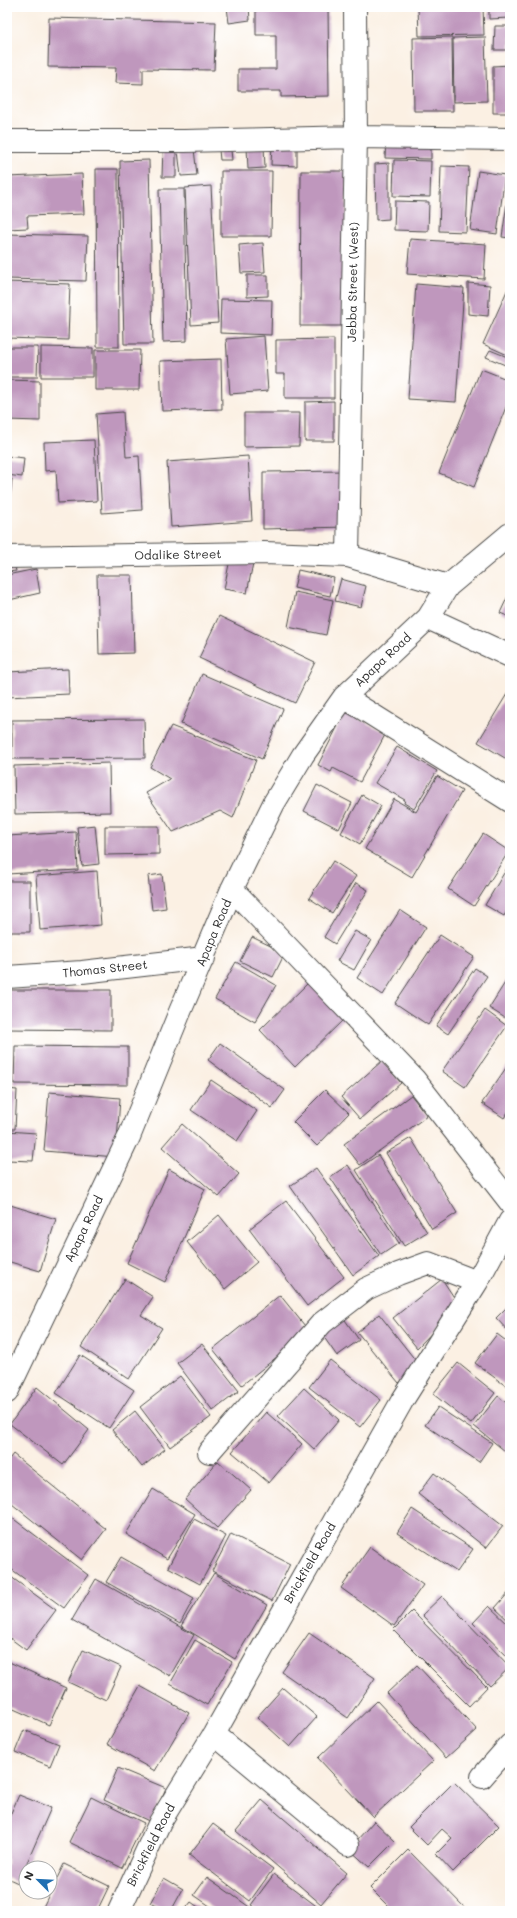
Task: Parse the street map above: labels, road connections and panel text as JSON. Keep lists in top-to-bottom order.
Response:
{
  "streets": {
    "street": [
      "Jebba Street (West)",
      "Odalike Street",
      "Apapa Road",
      "Thomas Street",
      "Brickfield Road"
    ]
  },
  "crossings": [
    ["Jebba Street (West)", "Odalike Street"],
    ["Odalike Street", "Apapa Road"],
    ["Apapa Road", "Thomas Street"]
  ],
  "north": "top left"
}
